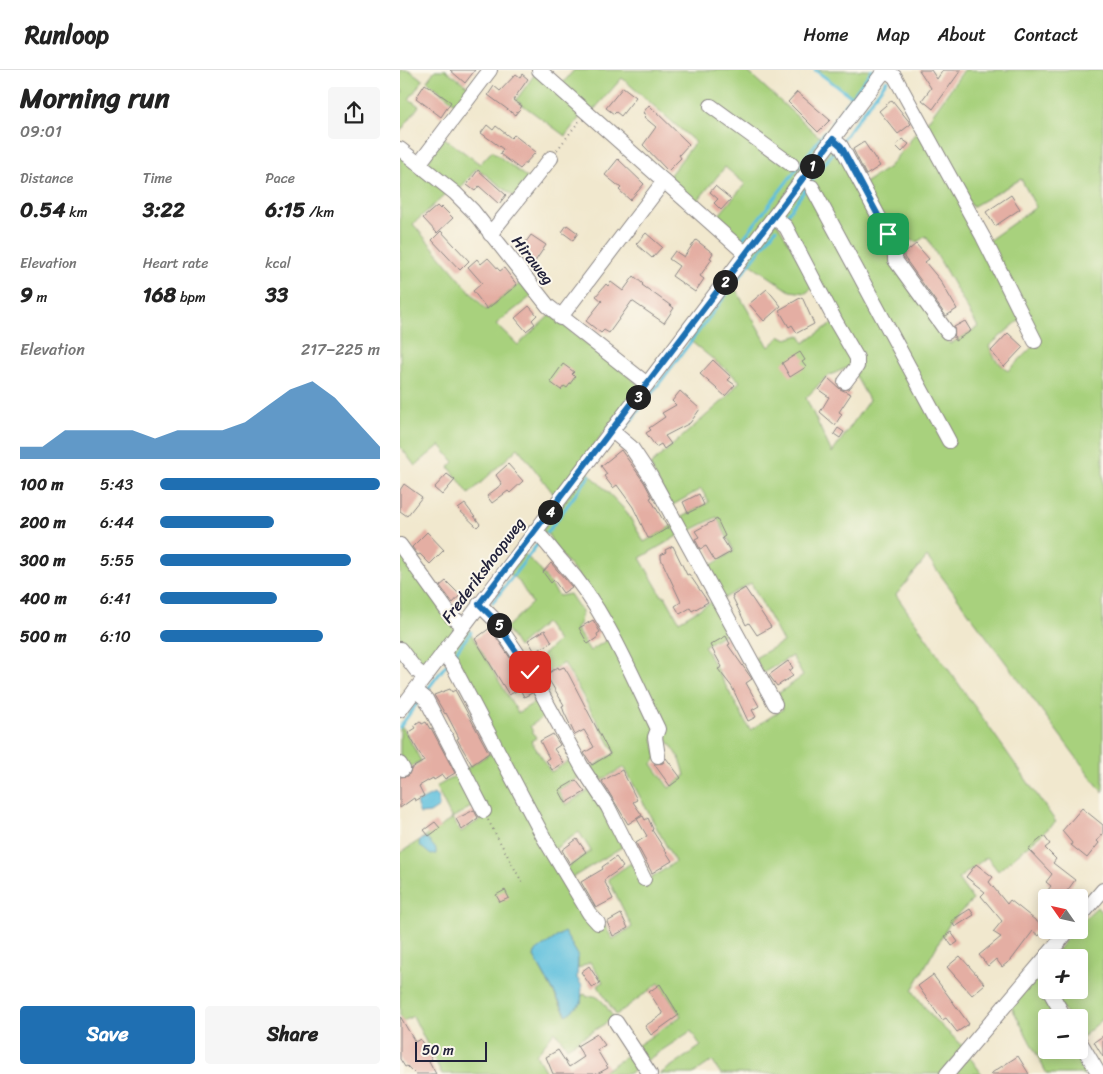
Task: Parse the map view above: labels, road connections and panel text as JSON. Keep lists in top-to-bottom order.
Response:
{
  "streets": {
    "street": ["Hiraweg", "Frederikshoopweg"]
  },
  "crossings": [
    ["Hiraweg", "Frederikshoopweg"]
  ],
  "scale_bar": "50 m",
  "north": "top left",
  "page": {
    "header": "Runloop",
    "nav": [
      "Home",
      "Map",
      "About",
      "Contact"
    ],
    "heading": ["Morning run", "09:01"],
    "pins": [
      "1",
      "2",
      "3",
      "4",
      "5"
    ],
    "stats": [
      ["Distance", "0.54 km"],
      ["Time", "3:22"],
      ["Pace", "6:15 /km"],
      ["Elevation", "9 m"],
      ["Heart rate", "168 bpm"],
      ["kcal", "33"]
    ],
    "chart": ["Elevation", "217–225 m"],
    "list": [
      {
        "name": "100 m",
        "note": "5:43"
      },
      {
        "name": "200 m",
        "note": "6:44"
      },
      {
        "name": "300 m",
        "note": "5:55"
      },
      {
        "name": "400 m",
        "note": "6:41"
      },
      {
        "name": "500 m",
        "note": "6:10"
      }
    ],
    "map_buttons": ["+", "−"],
    "buttons": ["Save", "Share"],
    "scale": "50 m"
  }
}
